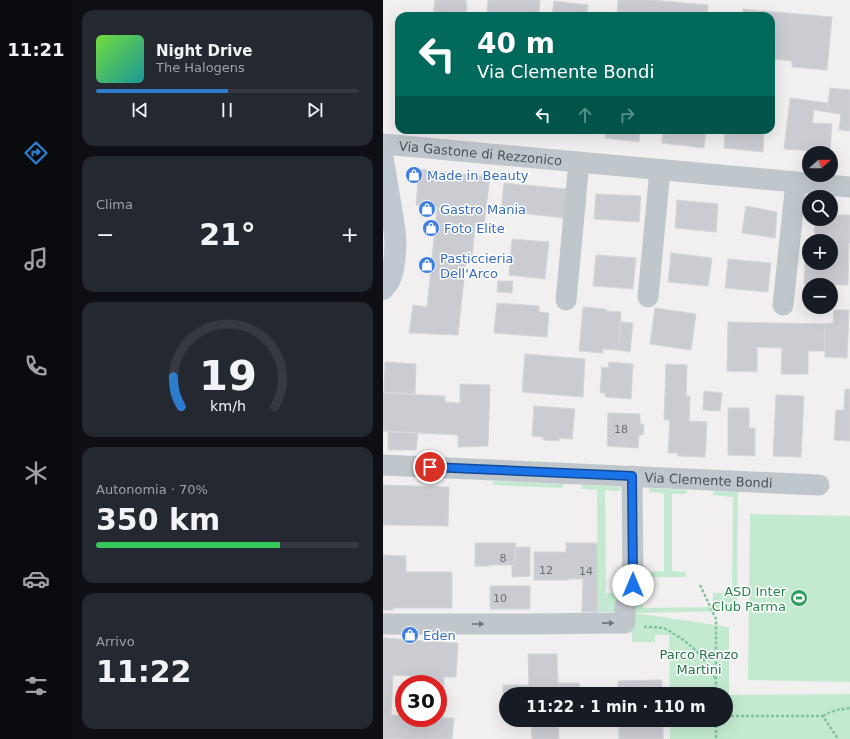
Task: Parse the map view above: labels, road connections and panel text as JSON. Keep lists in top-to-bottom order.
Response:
{
  "streets": {
    "street": ["Via Gastone di Rezzonico", "Via Clemente Bondi"]
  },
  "parks": ["Parco Renzo Martini"],
  "places": {
    "shop": [
      "Made in Beauty",
      "Gastro Mania",
      "Foto Elite",
      "Pasticcieria Dell'Arco",
      "Eden"
    ],
    "sports": ["ASD Inter Club Parma"]
  },
  "house_numbers": [
    "18",
    "8",
    "12",
    "14",
    "10"
  ],
  "north": "right",
  "page": {
    "tabs": "11:21",
    "turn": ["40 m", "Via Clemente Bondi"],
    "song": ["Night Drive", "The Halogens"],
    "map_buttons": ["+", "−"],
    "tile": [
      "Clima",
      ["Autonomia · 70%", "350 km"],
      ["Arrivo", "11:22"]
    ],
    "heat": ["−", "21°", "+"],
    "limit": "30",
    "trip": "11:22 · 1 min · 110 m",
    "gauge": ["19", "km/h"]
  }
}
